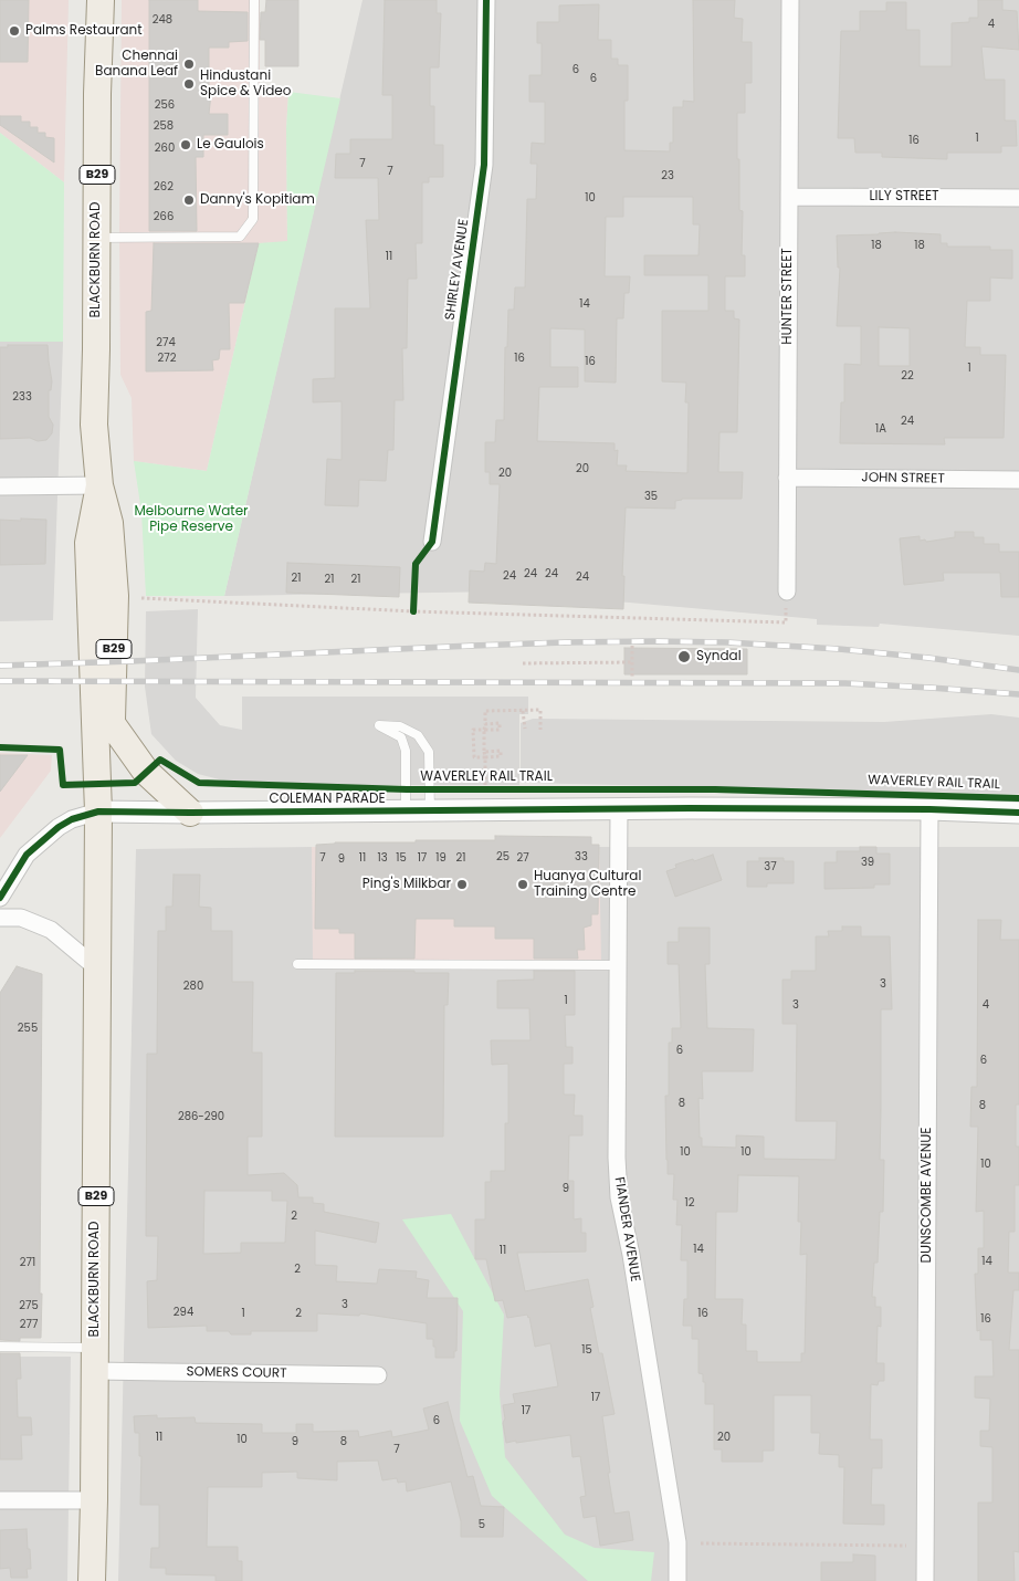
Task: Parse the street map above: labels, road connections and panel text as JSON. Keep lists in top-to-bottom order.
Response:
{
  "streets": {
    "main road": ["B29", "BLACKBURN ROAD"],
    "street": [
      "LILY STREET",
      "SHIRLEY AVENUE",
      "HUNTER STREET",
      "JOHN STREET",
      "COLEMAN PARADE",
      "DUNSCOMBE AVENUE",
      "FIANDER AVENUE",
      "SOMERS COURT"
    ],
    "cycle path": ["WAVERLEY RAIL TRAIL"]
  },
  "crossings": [
    ["LILY STREET", "HUNTER STREET"],
    ["BLACKBURN ROAD", "COLEMAN PARADE"],
    ["BLACKBURN ROAD", "SOMERS COURT"],
    ["HUNTER STREET", "JOHN STREET"],
    ["WAVERLEY RAIL TRAIL", "COLEMAN PARADE"],
    ["COLEMAN PARADE", "DUNSCOMBE AVENUE"],
    ["COLEMAN PARADE", "FIANDER AVENUE"]
  ],
  "parks": ["Melbourne Water Pipe Reserve"],
  "places": [
    "Palms Restaurant",
    "Chennai Banana Leaf",
    "Hindustani Spice & Video",
    "Le Gaulois",
    "Danny's Kopitiam",
    "Syndal",
    "Ping's Milkbar",
    "Huanya Cultural Training Centre"
  ],
  "house_numbers": [
    "248",
    "4",
    "6",
    "6",
    "256",
    "258",
    "1",
    "16",
    "260",
    "7",
    "7",
    "23",
    "262",
    "10",
    "266",
    "18",
    "18",
    "11",
    "14",
    "274",
    "272",
    "16",
    "16",
    "1",
    "22",
    "233",
    "24",
    "1A",
    "20",
    "20",
    "35",
    "24",
    "24",
    "24",
    "24",
    "21",
    "21",
    "21",
    "25",
    "33",
    "7",
    "11",
    "13",
    "15",
    "17",
    "19",
    "21",
    "27",
    "9",
    "39",
    "37",
    "3",
    "280",
    "1",
    "3",
    "4",
    "255",
    "6",
    "6",
    "8",
    "8",
    "286-290",
    "10",
    "10",
    "10",
    "9",
    "12",
    "2",
    "14",
    "11",
    "14",
    "271",
    "2",
    "3",
    "275",
    "294",
    "1",
    "2",
    "16",
    "16",
    "277",
    "15",
    "17",
    "17",
    "6",
    "11",
    "20",
    "10",
    "9",
    "8",
    "7",
    "5"
  ]
}
